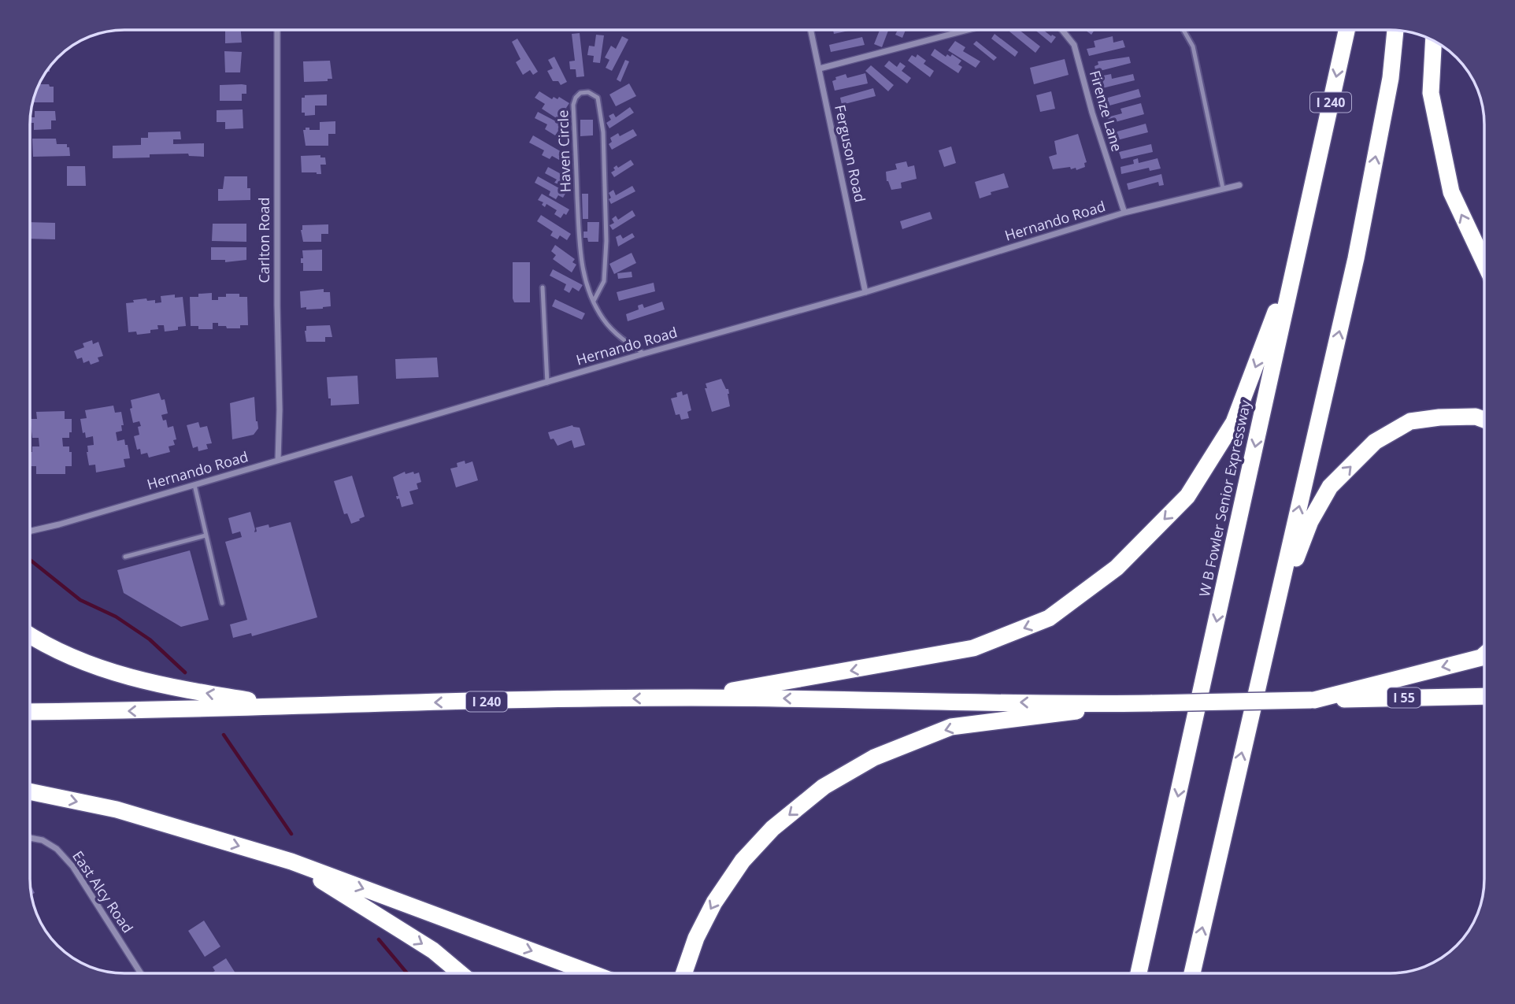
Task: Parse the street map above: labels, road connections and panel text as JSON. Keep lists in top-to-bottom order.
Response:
{
  "streets": {
    "highway": ["I 240", "W B Fowler Senior Expressway", "I 55"],
    "street": [
      "Firenze Lane",
      "Ferguson Road",
      "Hernando Road",
      "Carlton Road",
      "East Alcy Road"
    ],
    "lane": ["Haven Circle"]
  },
  "crossings": [
    ["Firenze Lane", "Hernando Road"],
    ["Haven Circle", "Hernando Road"],
    ["Ferguson Road", "Hernando Road"],
    ["Hernando Road", "Carlton Road"]
  ]
}
